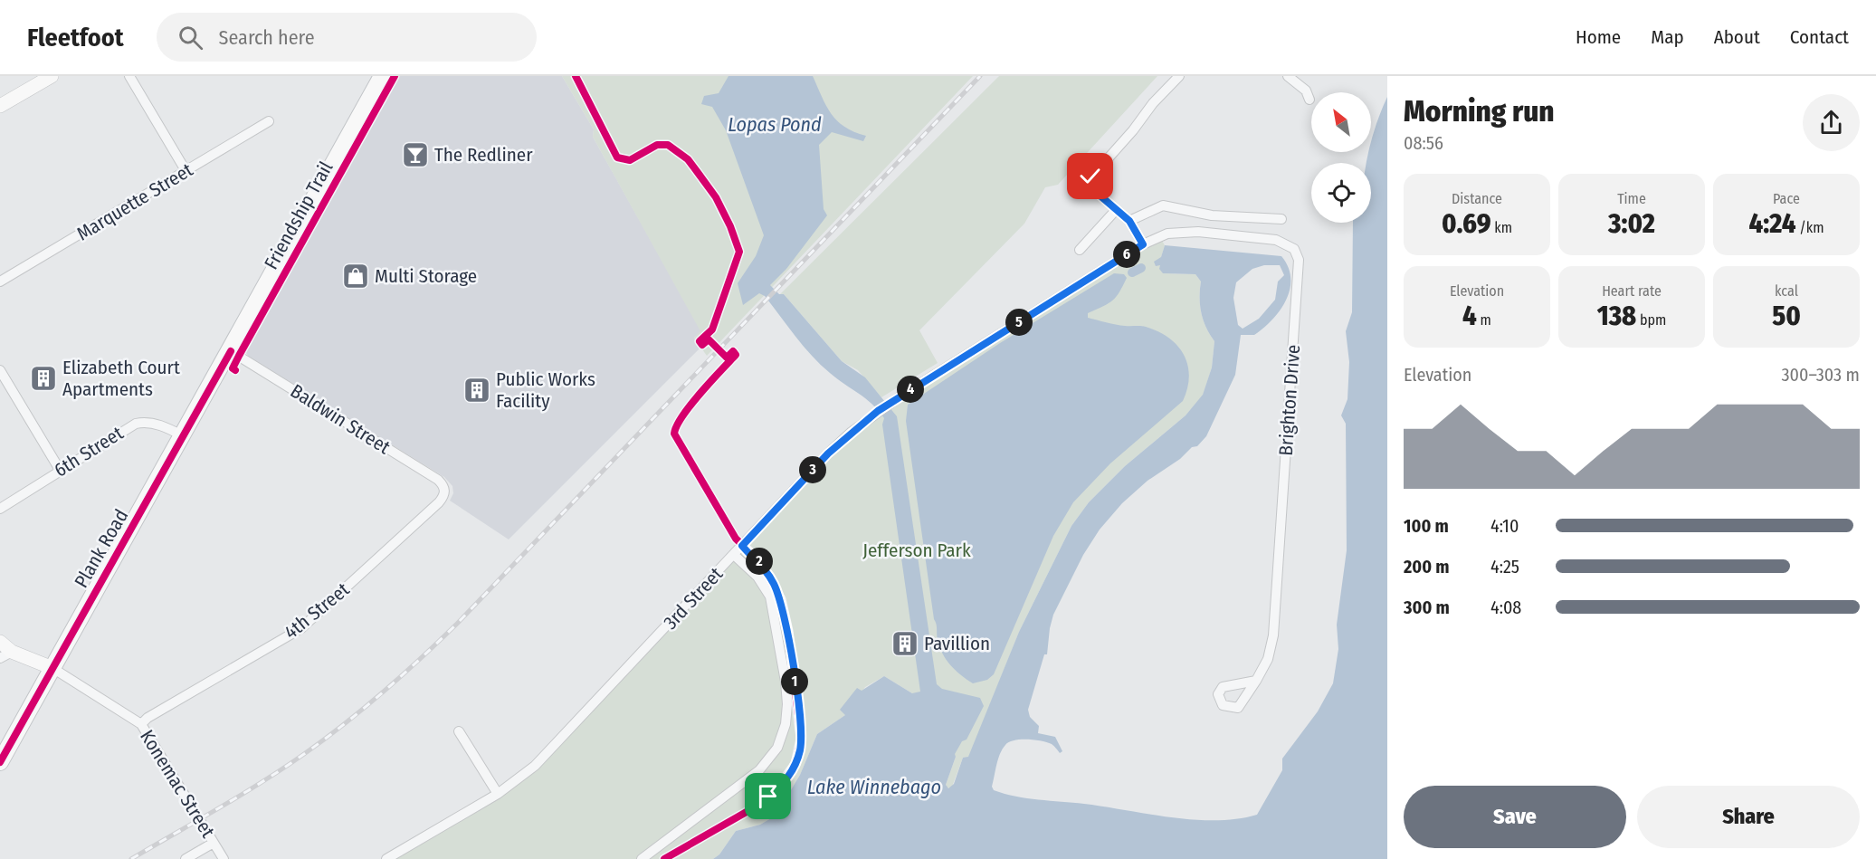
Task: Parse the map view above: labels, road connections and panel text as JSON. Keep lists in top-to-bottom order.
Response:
{
  "streets": {
    "main road": ["Plank Road"],
    "street": [
      "Marquette Street",
      "Brighton Drive",
      "Baldwin Street",
      "6th Street",
      "3rd Street",
      "4th Street",
      "Konemac Street"
    ],
    "cycle path": ["Friendship Trail"]
  },
  "crossings": [
    ["Brighton Drive", "3rd Street"],
    ["Baldwin Street", "Plank Road"],
    ["Baldwin Street", "4th Street"],
    ["6th Street", "Plank Road"],
    ["Plank Road", "Konemac Street"],
    ["4th Street", "Konemac Street"]
  ],
  "water": ["Lopas Pond", "Lake Winnebago"],
  "parks": ["Jefferson Park"],
  "places": {
    "bar": ["The Redliner"],
    "shop": ["Multi Storage"],
    "building": ["Elizabeth Court Apartments", "Public Works Facility", "Pavillion"]
  },
  "north": "top left",
  "page": {
    "header": "Fleetfoot",
    "search": "Search here",
    "nav": [
      "Home",
      "Map",
      "About",
      "Contact"
    ],
    "heading": ["Morning run", "08:56"],
    "stats": [
      ["Distance", "0.69 km"],
      ["Time", "3:02"],
      ["Pace", "4:24 /km"],
      ["Elevation", "4 m"],
      ["Heart rate", "138 bpm"],
      ["kcal", "50"]
    ],
    "pins": [
      "6",
      "5",
      "4",
      "3",
      "2",
      "1"
    ],
    "chart": ["Elevation", "300–303 m"],
    "list": [
      {
        "name": "100 m",
        "note": "4:10"
      },
      {
        "name": "200 m",
        "note": "4:25"
      },
      {
        "name": "300 m",
        "note": "4:08"
      }
    ],
    "buttons": ["Save", "Share"]
  }
}
